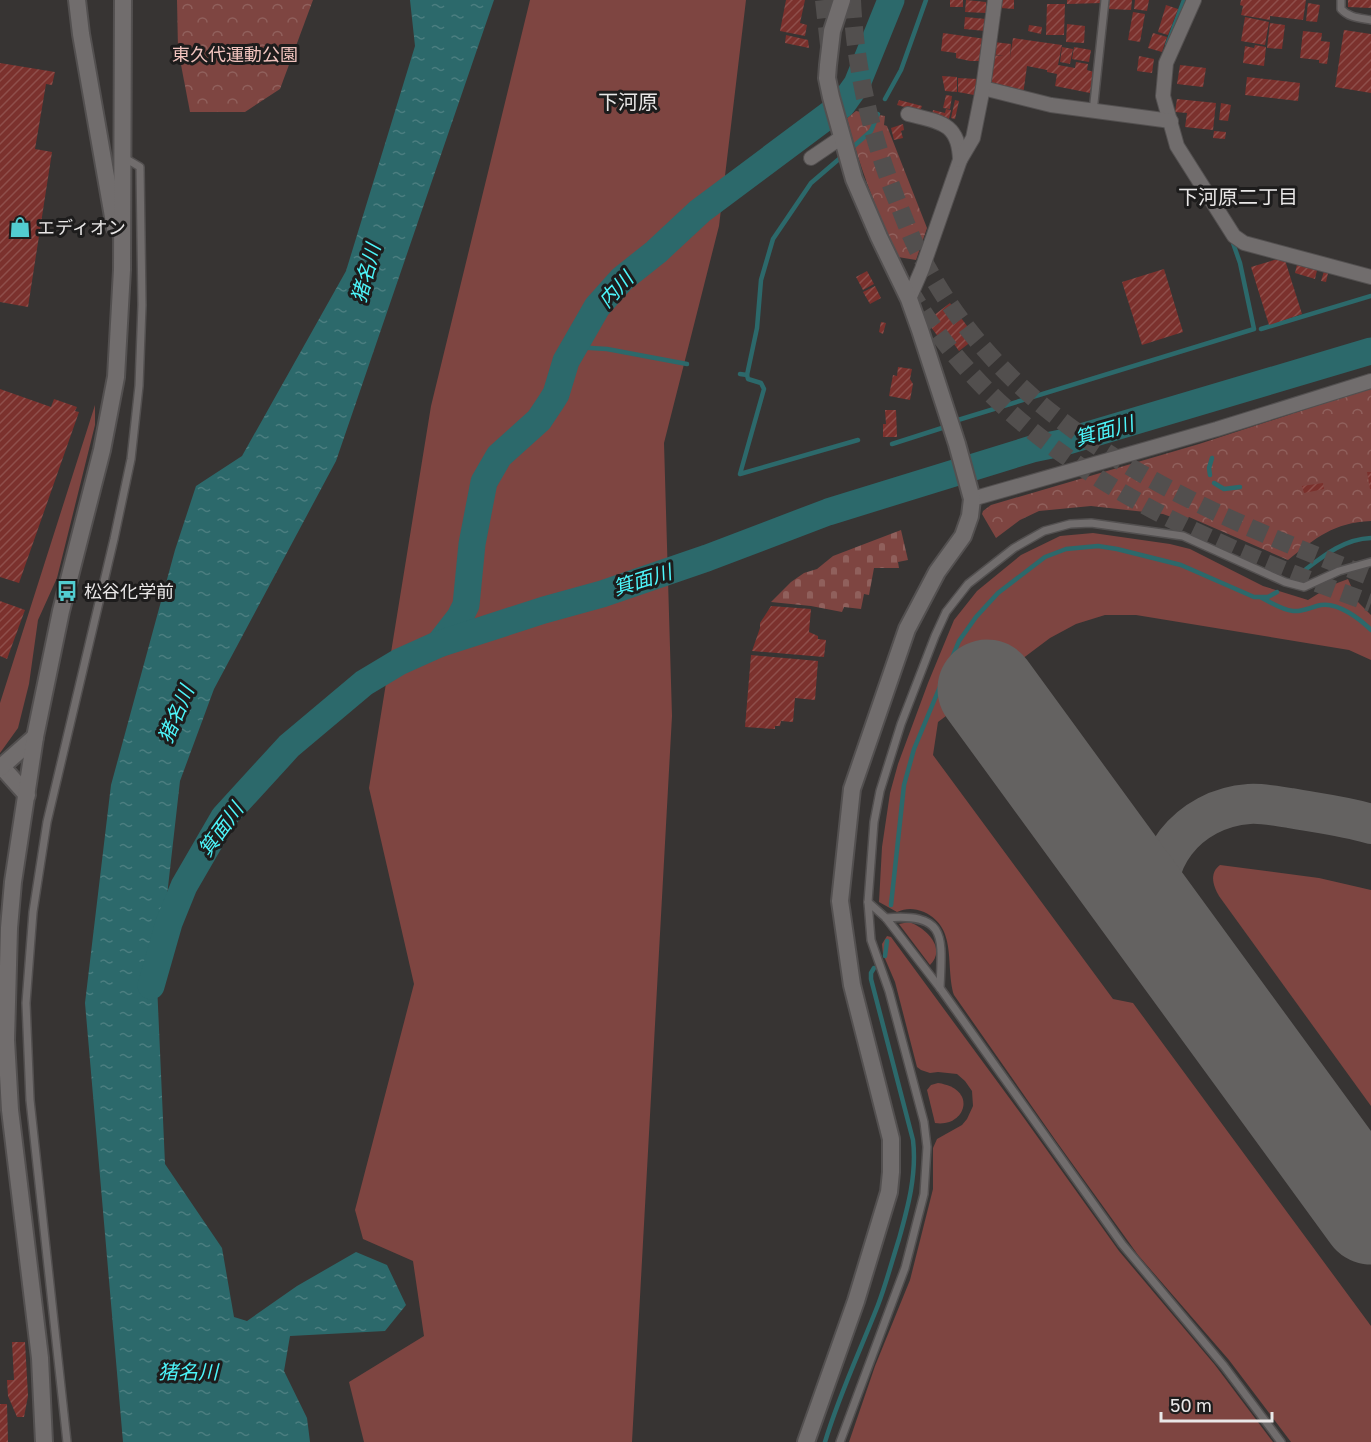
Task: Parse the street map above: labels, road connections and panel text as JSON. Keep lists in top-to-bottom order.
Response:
{
  "districts": ["下河原", "下河原二丁目"],
  "water": ["猪名川", "内川", "箕面川"],
  "parks": ["東久代運動公園"],
  "places": {
    "shop": ["エディオン"],
    "bus stop": ["松谷化学前"]
  },
  "scale_bar": "50 m"
}
